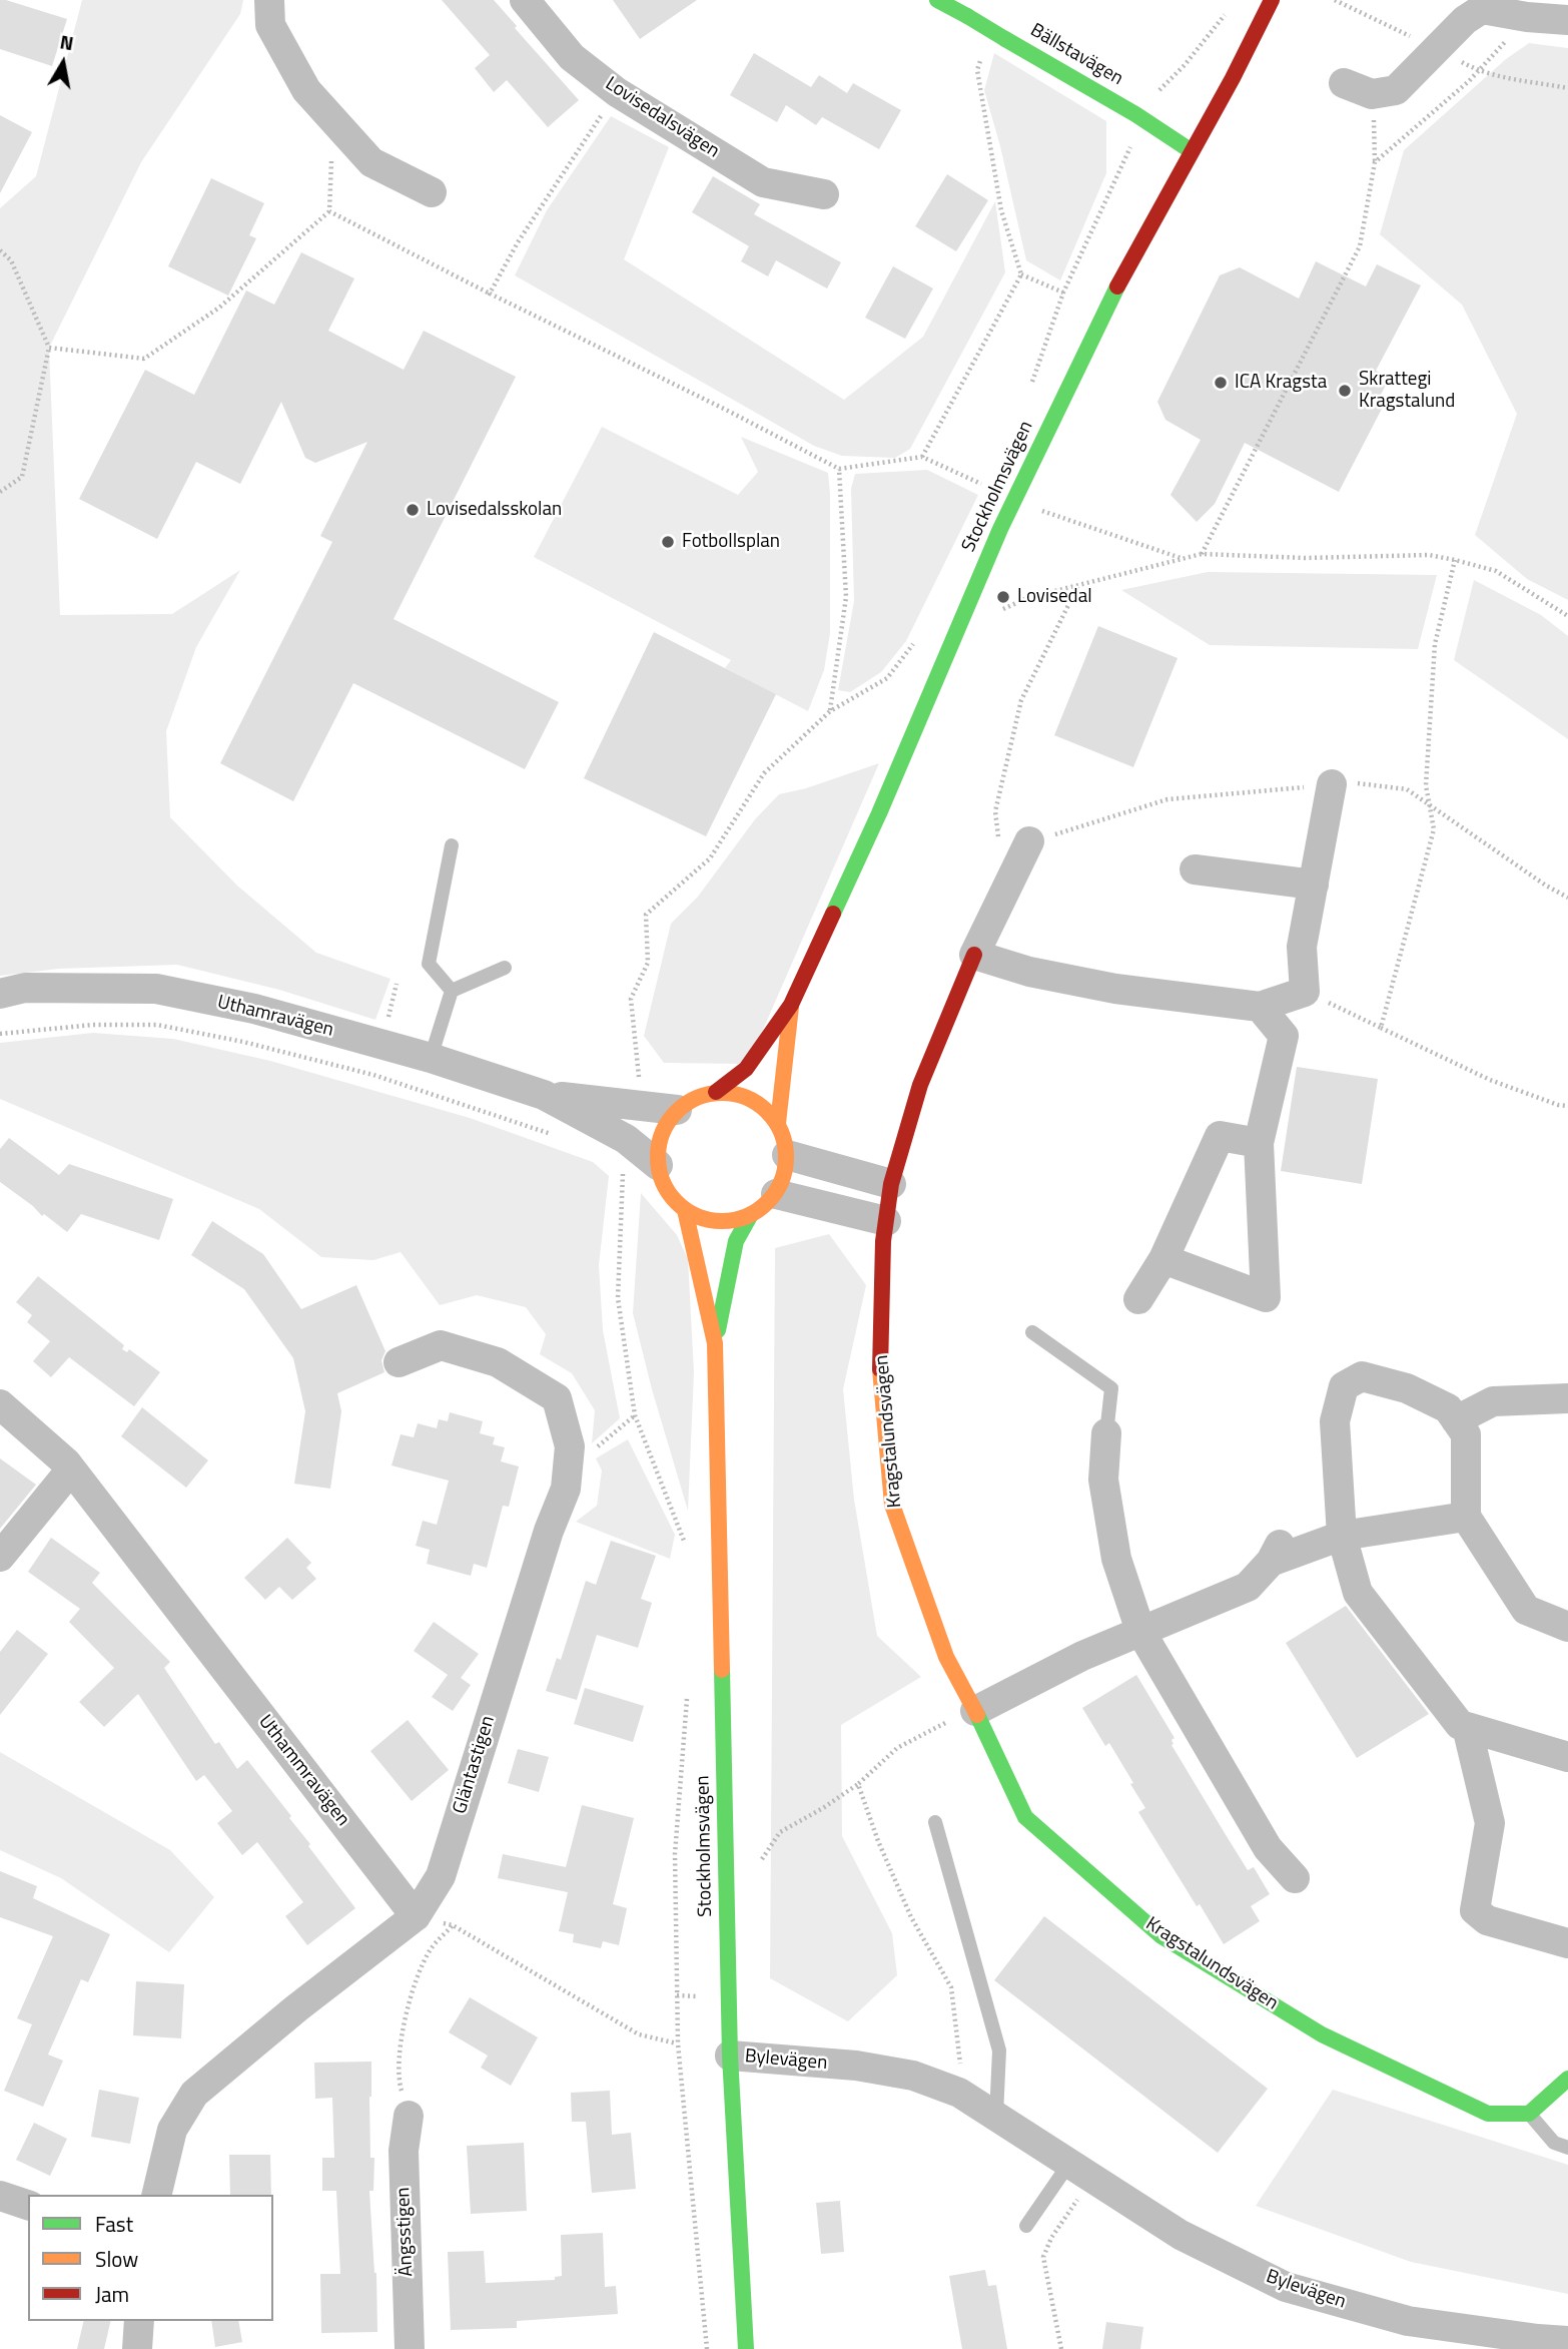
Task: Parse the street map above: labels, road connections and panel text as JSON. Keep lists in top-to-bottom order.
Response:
{
  "streets": {
    "main road": ["Bällstavägen", "Stockholmsvägen", "Kragstalundsvägen"],
    "street": [
      "Lovisedalsvägen",
      "Uthamravägen",
      "Gläntastigen",
      "Uthammravägen",
      "Bylevägen",
      "Ängsstigen"
    ]
  },
  "crossings": [
    ["Bällstavägen", "Stockholmsvägen"],
    ["Stockholmsvägen", "Uthamravägen"],
    ["Stockholmsvägen", "Bylevägen"],
    ["Gläntastigen", "Uthammravägen"]
  ],
  "places": [
    "ICA Kragsta",
    "Skrattegi Kragstalund",
    "Lovisedalsskolan",
    "Fotbollsplan",
    "Lovisedal"
  ],
  "legend": ["Fast", "Slow", "Jam"],
  "north": "top"
}
